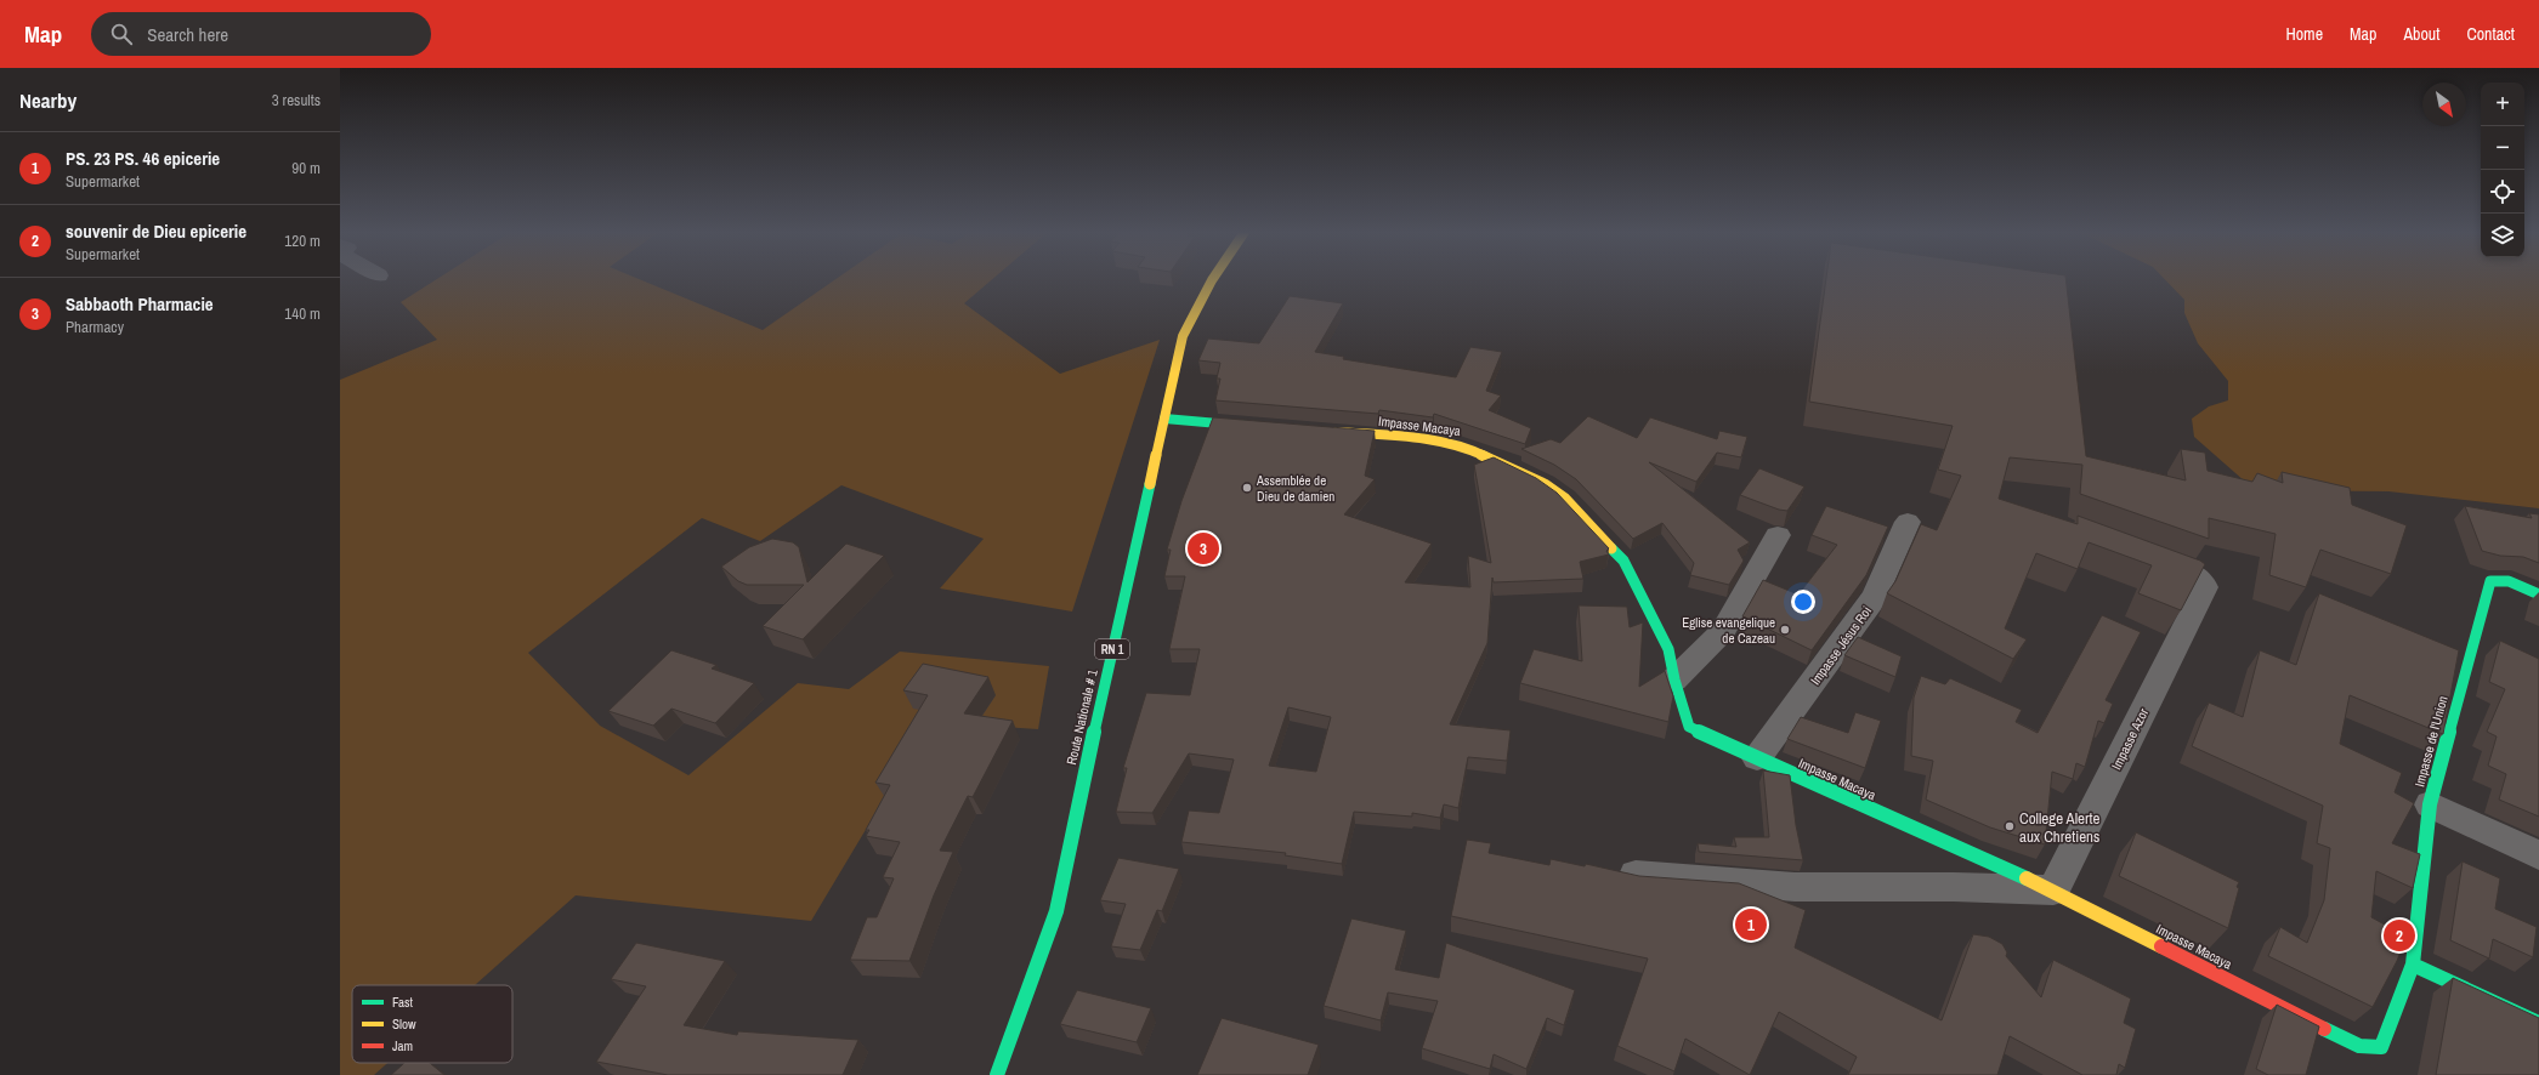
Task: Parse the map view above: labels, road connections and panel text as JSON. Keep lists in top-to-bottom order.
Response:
{
  "streets": {
    "street": [
      "Impasse Macaya",
      "Impasse Jésus Roi",
      "RN 1",
      "Route Nationale # 1",
      "Impasse Azor",
      "Impasse de l'Union"
    ]
  },
  "crossings": [
    ["Impasse Macaya", "Impasse Jésus Roi"],
    ["Impasse Macaya", "Impasse Azor"],
    ["Impasse Macaya", "Impasse de l'Union"]
  ],
  "places": ["Assemblée de Dieu de damien", "Eglise evangelique de Cazeau", "College Alerte aux Chretiens"],
  "legend": ["Fast", "Slow", "Jam"],
  "north": "bottom right",
  "page": {
    "header": "Map",
    "search": "Search here",
    "nav": [
      "Home",
      "Map",
      "About",
      "Contact"
    ],
    "heading": ["Nearby", "3 results"],
    "map_buttons": ["+", "−"],
    "list": [
      {
        "mark": "1",
        "name": "PS. 23 PS. 46 epicerie",
        "note": "Supermarket",
        "value": "90 m"
      },
      {
        "mark": "2",
        "name": "souvenir de Dieu epicerie",
        "note": "Supermarket",
        "value": "120 m"
      },
      {
        "mark": "3",
        "name": "Sabbaoth Pharmacie",
        "note": "Pharmacy",
        "value": "140 m"
      }
    ],
    "pins": ["3", "1", "2"]
  }
}
